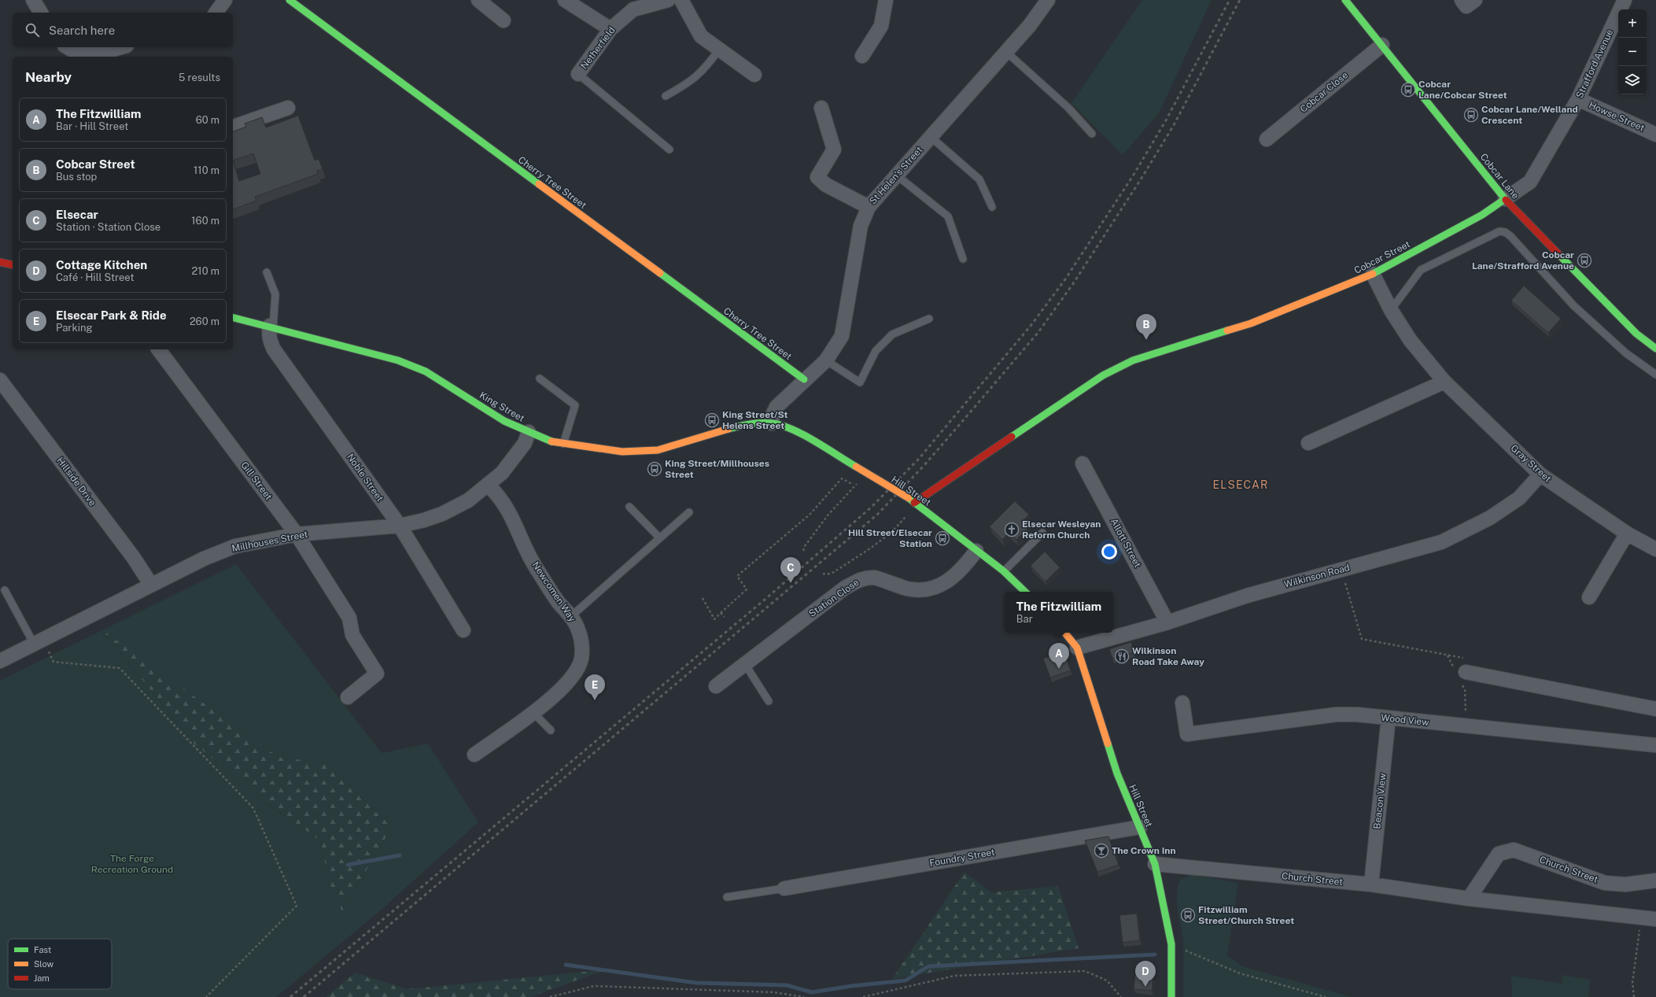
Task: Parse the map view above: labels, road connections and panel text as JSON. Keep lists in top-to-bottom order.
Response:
{
  "streets": {
    "street": [
      "Netherfield",
      "Strafford Avenue",
      "Cobcar Close",
      "Howse Street",
      "St Helen's Street",
      "Cobcar Lane",
      "Cherry Tree Street",
      "Cobcar Street",
      "King Street",
      "Gray Street",
      "Noble Street",
      "Gill Street",
      "Hillside Drive",
      "Hill Street",
      "Millhouses Street",
      "Allott Street",
      "Wilkinson Road",
      "Newcomen Way",
      "Station Close",
      "Wood View",
      "Beacon View",
      "Foundry Street",
      "Church Street"
    ]
  },
  "crossings": [
    ["Strafford Avenue", "Howse Street"],
    ["Strafford Avenue", "Cobcar Lane"],
    ["Strafford Avenue", "Cobcar Street"],
    ["Cobcar Close", "Cobcar Lane"],
    ["St Helen's Street", "Cherry Tree Street"],
    ["St Helen's Street", "King Street"],
    ["St Helen's Street", "Hill Street"],
    ["Cobcar Lane", "Cobcar Street"],
    ["Cobcar Street", "Gray Street"],
    ["Cobcar Street", "Hill Street"],
    ["King Street", "Noble Street"],
    ["King Street", "Hill Street"],
    ["King Street", "Millhouses Street"],
    ["Gray Street", "Wilkinson Road"],
    ["Noble Street", "Millhouses Street"],
    ["Gill Street", "Millhouses Street"],
    ["Hillside Drive", "Millhouses Street"],
    ["Hill Street", "Wilkinson Road"],
    ["Hill Street", "Station Close"],
    ["Hill Street", "Foundry Street"],
    ["Hill Street", "Church Street"],
    ["Millhouses Street", "Newcomen Way"],
    ["Allott Street", "Wilkinson Road"],
    ["Wood View", "Beacon View"],
    ["Beacon View", "Church Street"]
  ],
  "districts": ["ELSECAR"],
  "parks": ["The Forge Recreation Ground"],
  "places": {
    "bus stop": [
      "Cobcar Lane/Cobcar Street",
      "Cobcar Lane/Welland Crescent",
      "Cobcar Lane/Strafford Avenue",
      "King Street/St Helens Street",
      "King Street/Millhouses Street",
      "Hill Street/Elsecar Station",
      "Fitzwilliam Street/Church Street"
    ],
    "church": ["Elsecar Wesleyan Reform Church"],
    "restaurant": ["Wilkinson Road Take Away"],
    "bar": ["The Crown Inn"]
  },
  "legend": ["Fast", "Slow", "Jam"],
  "page": {
    "map_buttons": ["+", "−"],
    "search": "Search here",
    "heading": ["Nearby", "5 results"],
    "list": [
      {
        "mark": "A",
        "name": "The Fitzwilliam",
        "note": "Bar · Hill Street",
        "value": "60 m"
      },
      {
        "mark": "B",
        "name": "Cobcar Street",
        "note": "Bus stop",
        "value": "110 m"
      },
      {
        "mark": "C",
        "name": "Elsecar",
        "note": "Station · Station Close",
        "value": "160 m"
      },
      {
        "mark": "D",
        "name": "Cottage Kitchen",
        "note": "Café · Hill Street",
        "value": "210 m"
      },
      {
        "mark": "E",
        "name": "Elsecar Park & Ride",
        "note": "Parking",
        "value": "260 m"
      }
    ],
    "pins": [
      "B",
      "C",
      "A",
      "E",
      "D"
    ],
    "popup": ["The Fitzwilliam", "Bar"]
  }
}
